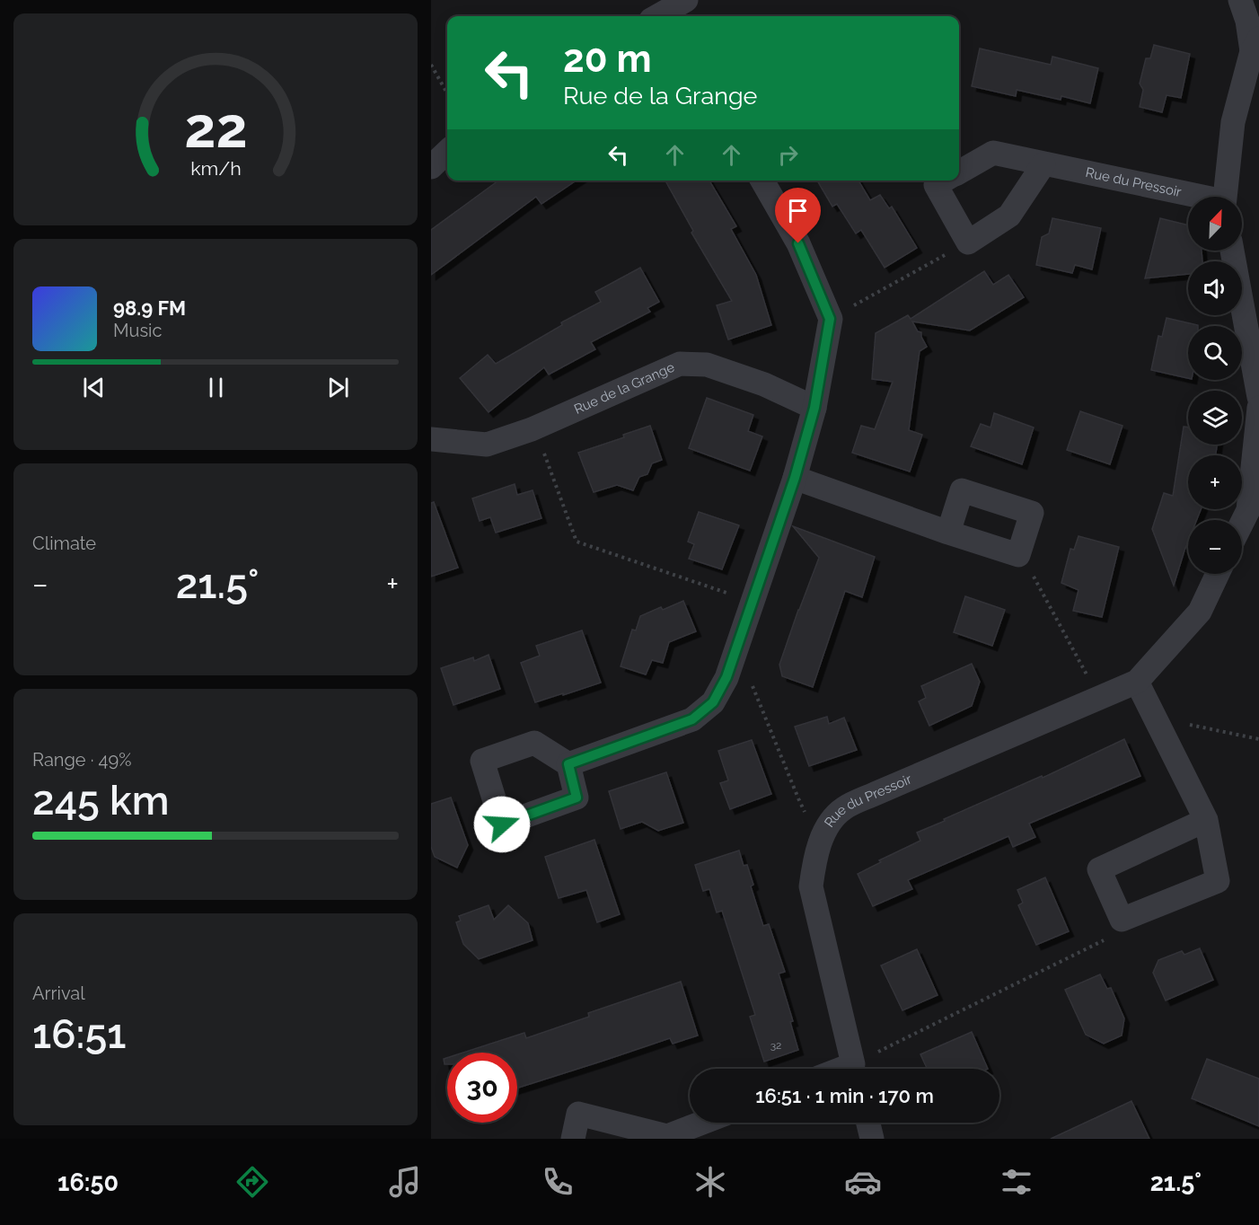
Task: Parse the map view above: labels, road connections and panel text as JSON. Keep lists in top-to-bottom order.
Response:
{
  "streets": {
    "street": ["Rue du Pressoir", "Rue de la Grange"]
  },
  "house_numbers": ["32"],
  "north": "top right",
  "page": {
    "turn": ["20 m", "Rue de la Grange"],
    "map_buttons": ["+", "−"],
    "song": ["98.9 FM", "Music"],
    "tile": [
      "Climate",
      ["Range · 49%", "245 km"],
      ["Arrival", "16:51"]
    ],
    "heat": ["−", "21.5°", "+"],
    "limit": "30",
    "trip": "16:51 · 1 min · 170 m",
    "tabs": ["16:50", "21.5°"],
    "gauge": ["22", "km/h"]
  }
}
